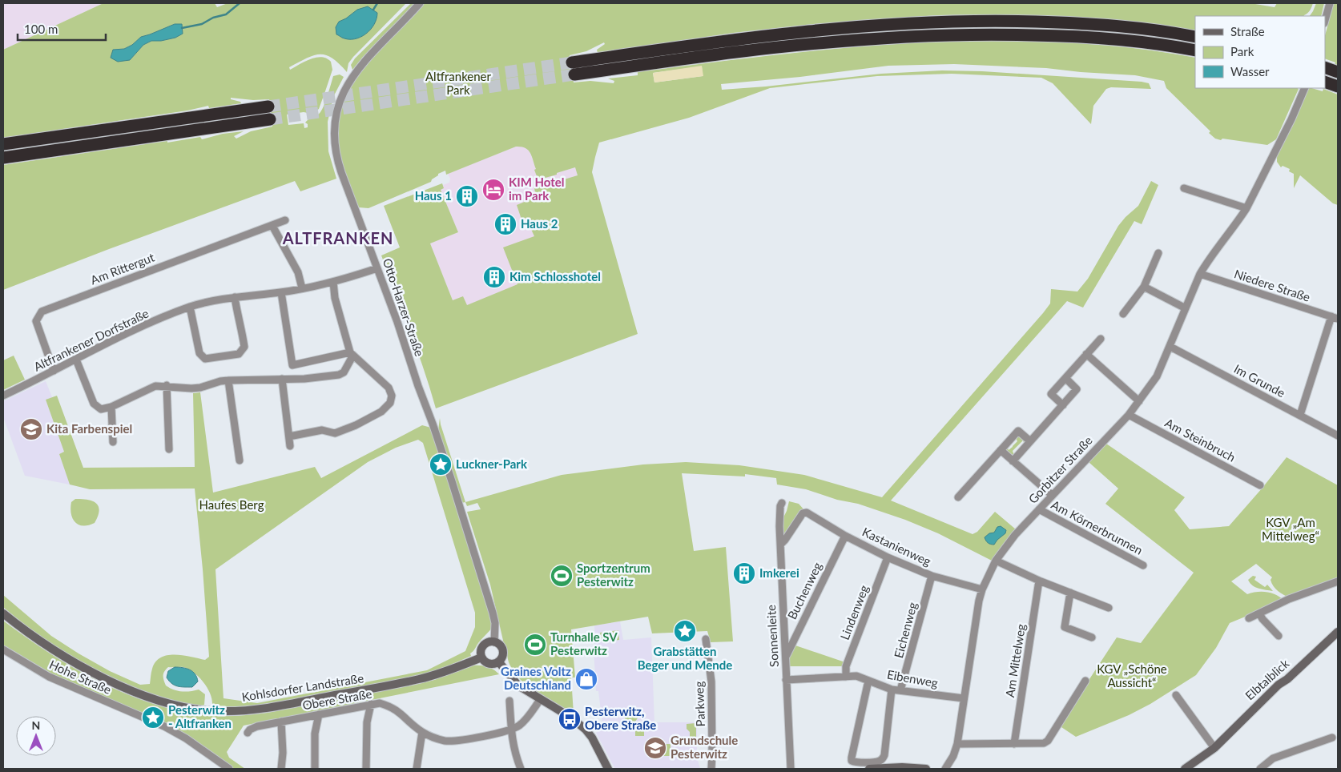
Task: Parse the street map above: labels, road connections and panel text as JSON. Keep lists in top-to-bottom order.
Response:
{
  "streets": {
    "street": [
      "Am Rittergut",
      "Niedere Straße",
      "Otto-Harzer-Straße",
      "Altfrankener Dorfstraße",
      "Im Grunde",
      "Am Steinbruch",
      "Gorbitzer Straße",
      "Am Körnerbrunnen",
      "Kastanienweg",
      "Buchenweg",
      "Lindenweg",
      "Eichenweg",
      "Sonnenleite",
      "Am Mittelweg",
      "Hohe Straße",
      "Eibenweg",
      "Elbtalblick",
      "Kohlsdorfer Landstraße",
      "Obere Straße",
      "Parkweg"
    ]
  },
  "crossings": [
    ["Am Rittergut", "Altfrankener Dorfstraße"],
    ["Niedere Straße", "Gorbitzer Straße"],
    ["Otto-Harzer-Straße", "Altfrankener Dorfstraße"],
    ["Otto-Harzer-Straße", "Kohlsdorfer Landstraße"],
    ["Im Grunde", "Gorbitzer Straße"],
    ["Am Steinbruch", "Gorbitzer Straße"],
    ["Gorbitzer Straße", "Am Körnerbrunnen"],
    ["Gorbitzer Straße", "Kastanienweg"],
    ["Gorbitzer Straße", "Eibenweg"],
    ["Kastanienweg", "Buchenweg"],
    ["Kastanienweg", "Lindenweg"],
    ["Kastanienweg", "Eichenweg"],
    ["Kastanienweg", "Sonnenleite"],
    ["Buchenweg", "Sonnenleite"],
    ["Lindenweg", "Eibenweg"],
    ["Eichenweg", "Eibenweg"],
    ["Sonnenleite", "Eibenweg"]
  ],
  "districts": ["ALTFRANKEN"],
  "parks": [
    "Altfrankener Park",
    "Haufes Berg",
    "KGV „Am Mittelweg“",
    "KGV „Schöne Aussicht“"
  ],
  "places": {
    "hotel": ["KIM Hotel im Park"],
    "building": [
      "Haus 1",
      "Haus 2",
      "Kim Schlosshotel",
      "Imkerei"
    ],
    "school or university": ["Kita Farbenspiel", "Grundschule Pesterwitz"],
    "place": ["Luckner-Park", "Grabstätten Beger und Mende", "Pesterwitz - Altfranken"],
    "sports": ["Sportzentrum Pesterwitz", "Turnhalle SV Pesterwitz"],
    "shop": ["Graines Voltz Deutschland"],
    "bus stop": ["Pesterwitz, Obere Straße"]
  },
  "legend": ["Straße", "Park", "Wasser"],
  "scale_bar": "100 m",
  "north": "top"
}
